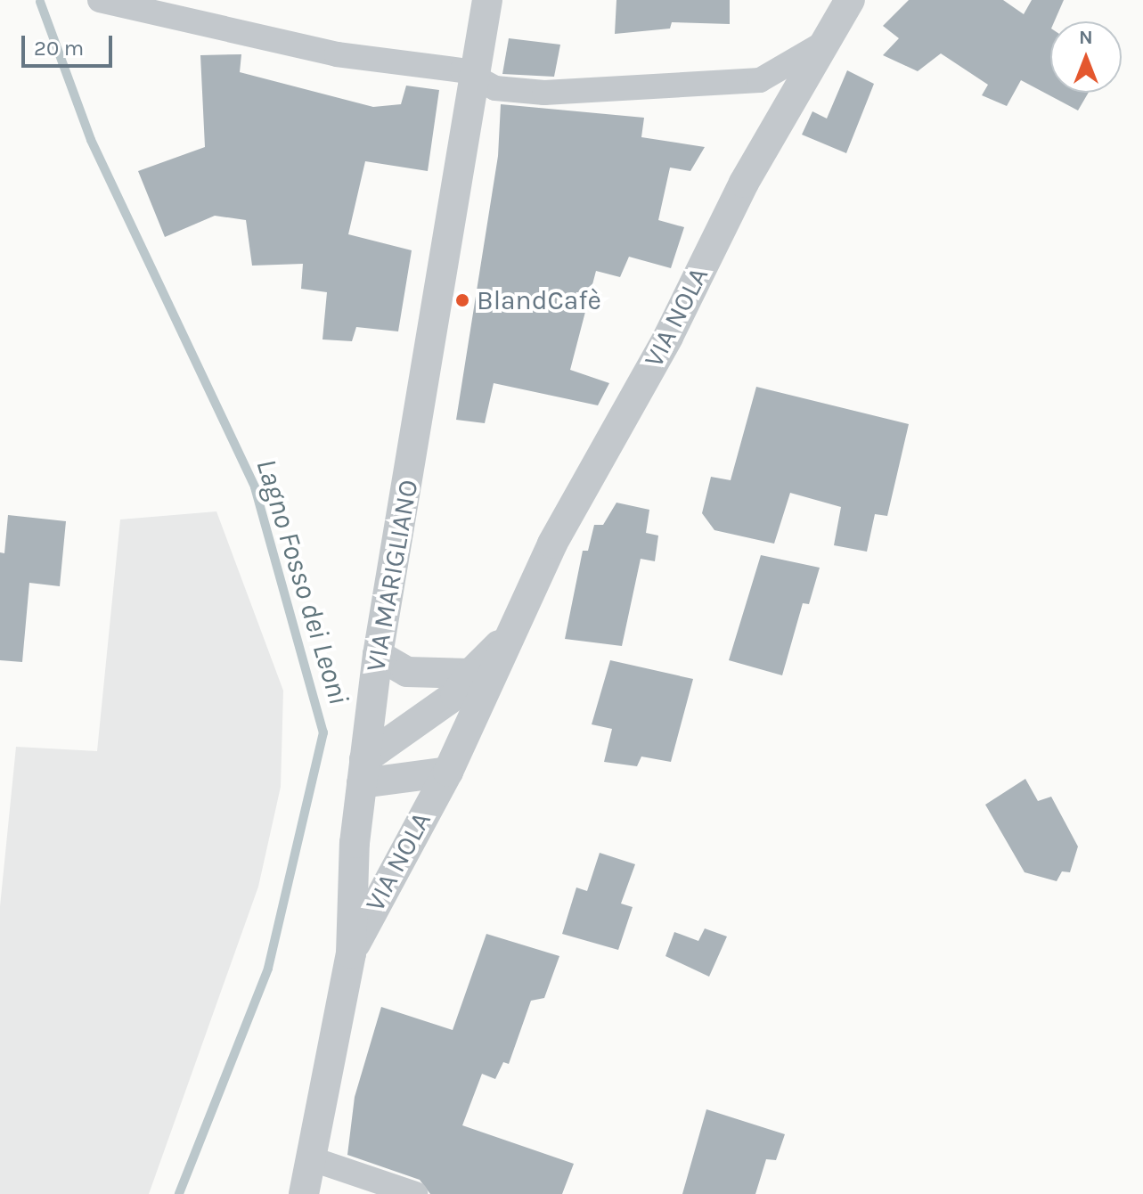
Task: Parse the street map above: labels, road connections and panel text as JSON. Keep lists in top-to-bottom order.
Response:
{
  "streets": {
    "street": ["VIA NOLA", "VIA MARIGLIANO"]
  },
  "crossings": [
    ["VIA NOLA", "VIA MARIGLIANO"]
  ],
  "water": ["Lagno Fosso dei Leoni"],
  "places": ["BlandCafè"],
  "scale_bar": "20 m",
  "north": "top"
}
